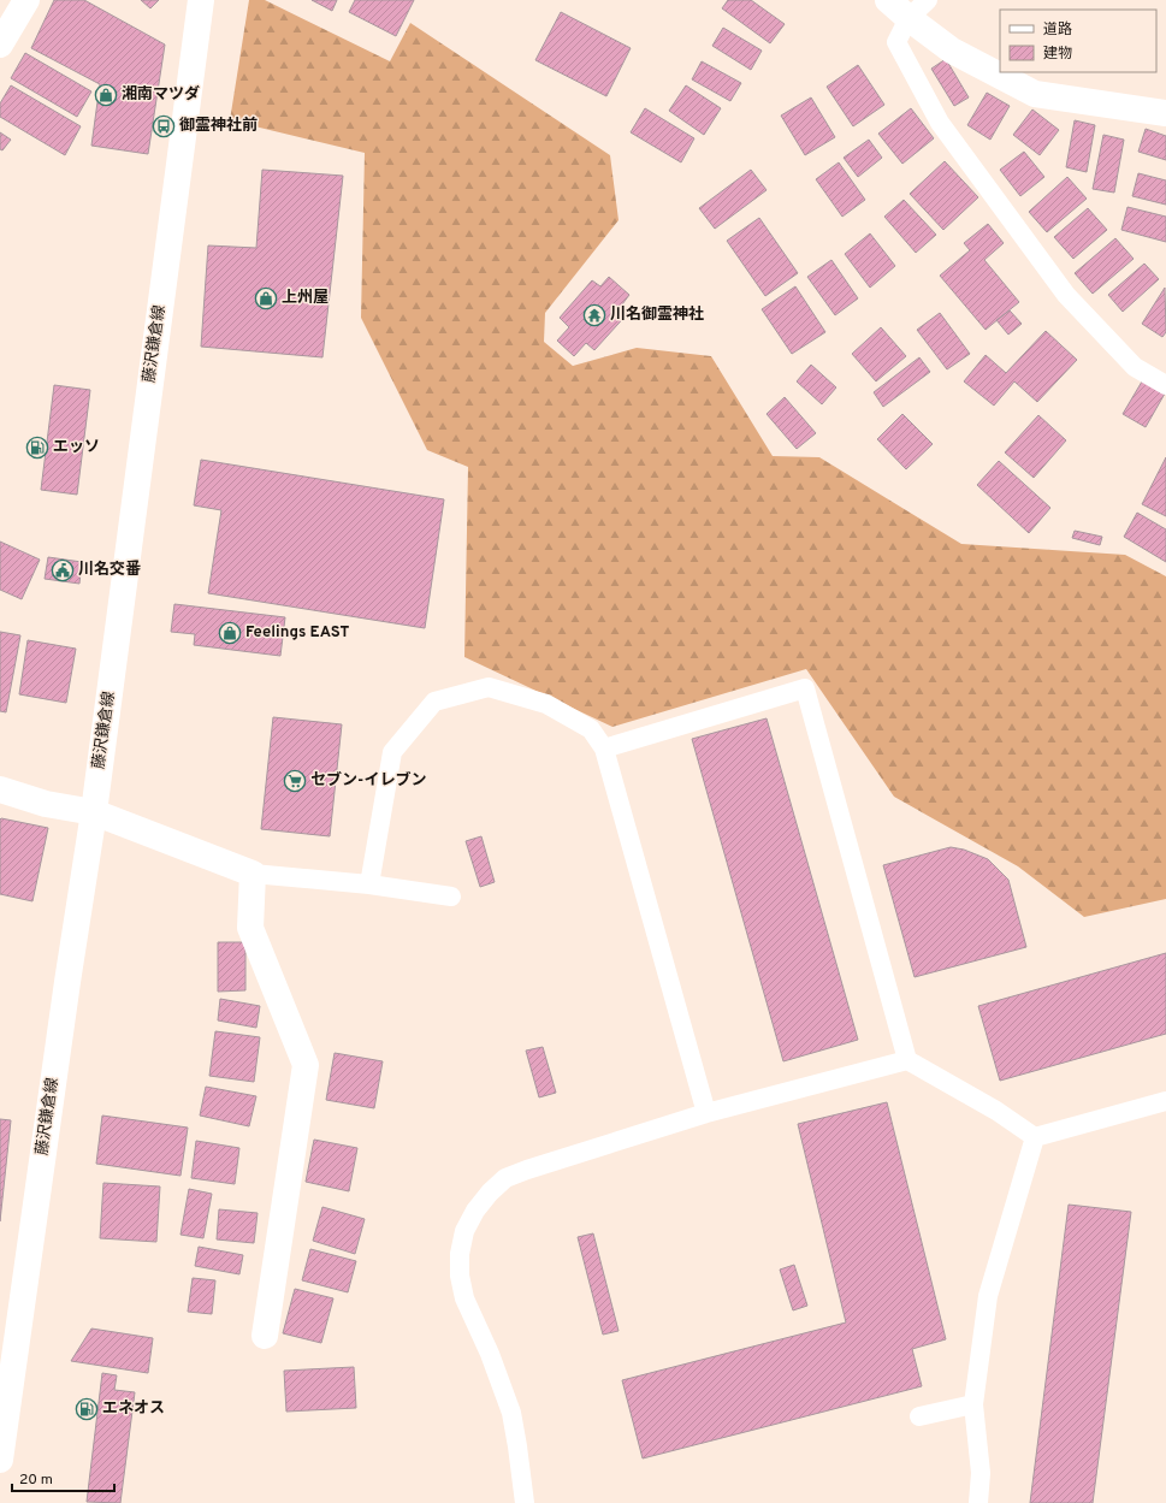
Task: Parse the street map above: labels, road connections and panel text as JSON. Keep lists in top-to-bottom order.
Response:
{
  "streets": {
    "main road": ["藤沢鎌倉線"]
  },
  "places": {
    "shop": ["湘南マツダ", "上州屋", "Feelings EAST"],
    "bus stop": ["御霊神社前"],
    "temple": ["川名御霊神社"],
    "fuel station": ["エッソ", "エネオス"],
    "public building": ["川名交番"],
    "supermarket": ["セブン-イレブン"]
  },
  "legend": ["道路", "建物"],
  "scale_bar": "20 m"
}
